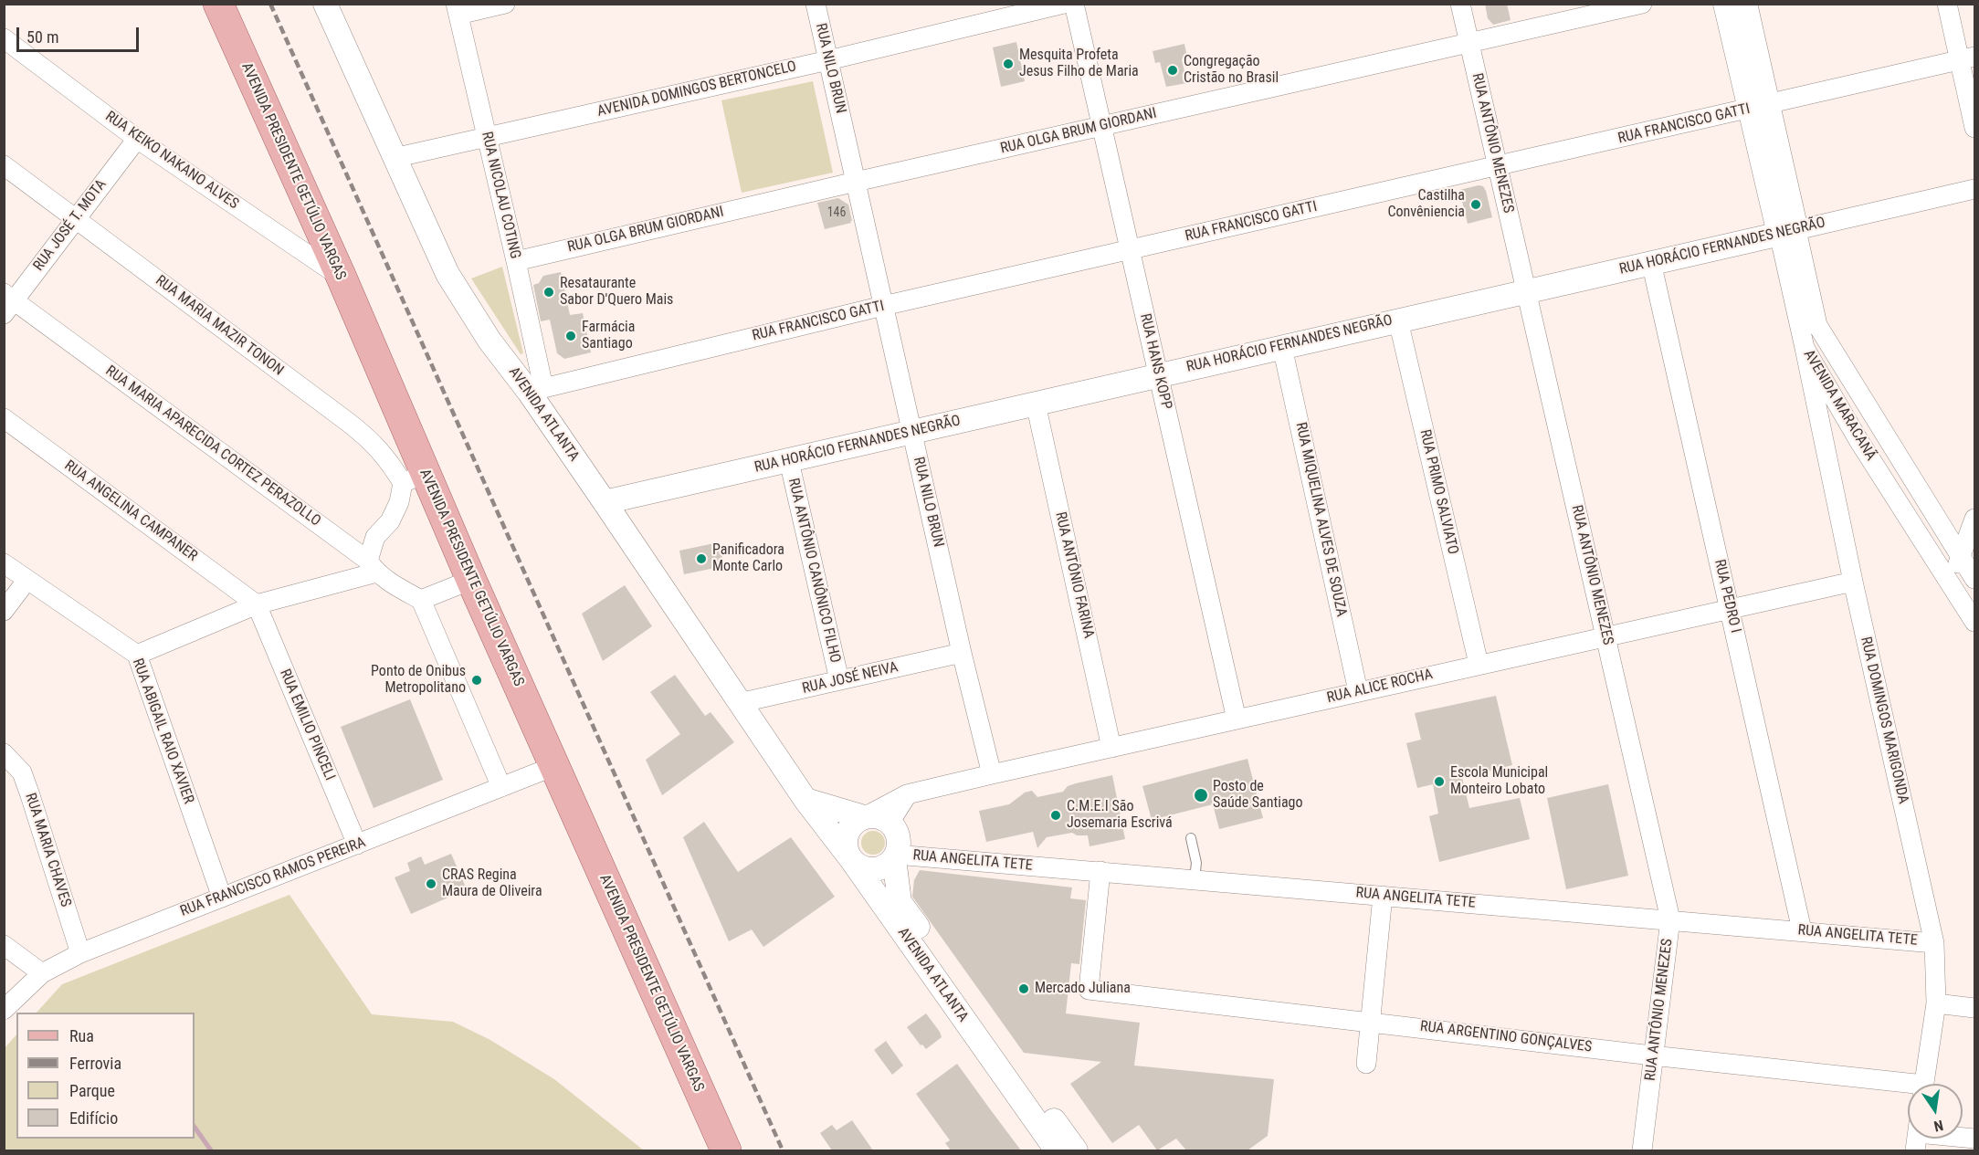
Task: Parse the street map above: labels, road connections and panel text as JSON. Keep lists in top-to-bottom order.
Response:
{
  "streets": {
    "main road": ["AVENIDA PRESIDENTE GETÚLIO VARGAS"],
    "street": [
      "RUA NILO BRUN",
      "AVENIDA DOMINGOS BERTONCELO",
      "RUA FRANCISCO GATTI",
      "RUA OLGA BRUM GIORDANI",
      "RUA ANTÔNIO MENEZES",
      "RUA KEIKO NAKANO ALVES",
      "RUA NICOLAU COTING",
      "RUA JOSÉ T. MOTA",
      "RUA HORÁCIO FERNANDES NEGRÃO",
      "RUA MARIA MAZIR TONON",
      "RUA HANS KOPP",
      "AVENIDA MARACANÃ",
      "AVENIDA ATLANTA",
      "RUA MARIA APARECIDA CORTEZ PERAZOLLO",
      "RUA PRIMO SALVIATO",
      "RUA ANGELINA CAMPANER",
      "RUA MIQUELINA ALVES DE SOUZA",
      "RUA ANTÔNIO CANÔNICO FILHO",
      "RUA ANTÔNIO FARINA",
      "RUA PEDRO I",
      "RUA JOSÉ NEIVA",
      "RUA ALICE ROCHA",
      "RUA DOMINGOS MARIGONDA",
      "RUA EMILIO PINCELI",
      "RUA ABIGAIL RAIO XAVIER",
      "RUA MARIA CHAVES",
      "RUA ANGELITA TETE",
      "RUA FRANCISCO RAMOS PEREIRA",
      "RUA ARGENTINO GONÇALVES"
    ]
  },
  "crossings": [
    ["RUA NILO BRUN", "AVENIDA DOMINGOS BERTONCELO"],
    ["RUA NILO BRUN", "RUA FRANCISCO GATTI"],
    ["RUA NILO BRUN", "RUA OLGA BRUM GIORDANI"],
    ["RUA NILO BRUN", "RUA HORÁCIO FERNANDES NEGRÃO"],
    ["RUA NILO BRUN", "RUA JOSÉ NEIVA"],
    ["RUA NILO BRUN", "RUA ALICE ROCHA"],
    ["AVENIDA DOMINGOS BERTONCELO", "RUA NICOLAU COTING"],
    ["AVENIDA DOMINGOS BERTONCELO", "AVENIDA ATLANTA"],
    ["RUA FRANCISCO GATTI", "RUA ANTÔNIO MENEZES"],
    ["RUA FRANCISCO GATTI", "RUA NICOLAU COTING"],
    ["RUA FRANCISCO GATTI", "RUA HANS KOPP"],
    ["RUA FRANCISCO GATTI", "AVENIDA MARACANÃ"],
    ["RUA FRANCISCO GATTI", "AVENIDA ATLANTA"],
    ["RUA OLGA BRUM GIORDANI", "RUA ANTÔNIO MENEZES"],
    ["RUA OLGA BRUM GIORDANI", "RUA NICOLAU COTING"],
    ["RUA OLGA BRUM GIORDANI", "RUA HANS KOPP"],
    ["RUA ANTÔNIO MENEZES", "RUA HORÁCIO FERNANDES NEGRÃO"],
    ["RUA ANTÔNIO MENEZES", "RUA ALICE ROCHA"],
    ["RUA ANTÔNIO MENEZES", "RUA ANGELITA TETE"],
    ["RUA ANTÔNIO MENEZES", "RUA ARGENTINO GONÇALVES"],
    ["RUA KEIKO NAKANO ALVES", "AVENIDA PRESIDENTE GETÚLIO VARGAS"],
    ["RUA KEIKO NAKANO ALVES", "RUA JOSÉ T. MOTA"],
    ["AVENIDA PRESIDENTE GETÚLIO VARGAS", "RUA MARIA MAZIR TONON"],
    ["AVENIDA PRESIDENTE GETÚLIO VARGAS", "RUA FRANCISCO RAMOS PEREIRA"],
    ["RUA NICOLAU COTING", "AVENIDA ATLANTA"],
    ["RUA JOSÉ T. MOTA", "RUA MARIA MAZIR TONON"],
    ["RUA JOSÉ T. MOTA", "RUA MARIA APARECIDA CORTEZ PERAZOLLO"],
    ["RUA HORÁCIO FERNANDES NEGRÃO", "RUA HANS KOPP"],
    ["RUA HORÁCIO FERNANDES NEGRÃO", "AVENIDA MARACANÃ"],
    ["RUA HORÁCIO FERNANDES NEGRÃO", "AVENIDA ATLANTA"],
    ["RUA HORÁCIO FERNANDES NEGRÃO", "RUA PRIMO SALVIATO"],
    ["RUA HORÁCIO FERNANDES NEGRÃO", "RUA MIQUELINA ALVES DE SOUZA"],
    ["RUA HORÁCIO FERNANDES NEGRÃO", "RUA ANTÔNIO CANÔNICO FILHO"],
    ["RUA HORÁCIO FERNANDES NEGRÃO", "RUA ANTÔNIO FARINA"],
    ["RUA HORÁCIO FERNANDES NEGRÃO", "RUA PEDRO I"],
    ["RUA HANS KOPP", "RUA ALICE ROCHA"],
    ["AVENIDA MARACANÃ", "RUA DOMINGOS MARIGONDA"],
    ["AVENIDA ATLANTA", "RUA JOSÉ NEIVA"],
    ["AVENIDA ATLANTA", "RUA ALICE ROCHA"],
    ["AVENIDA ATLANTA", "RUA ANGELITA TETE"],
    ["RUA PRIMO SALVIATO", "RUA ALICE ROCHA"],
    ["RUA ANGELINA CAMPANER", "RUA EMILIO PINCELI"],
    ["RUA MIQUELINA ALVES DE SOUZA", "RUA ALICE ROCHA"],
    ["RUA ANTÔNIO CANÔNICO FILHO", "RUA JOSÉ NEIVA"],
    ["RUA ANTÔNIO FARINA", "RUA ALICE ROCHA"],
    ["RUA PEDRO I", "RUA ALICE ROCHA"],
    ["RUA PEDRO I", "RUA ANGELITA TETE"],
    ["RUA ALICE ROCHA", "RUA DOMINGOS MARIGONDA"],
    ["RUA ALICE ROCHA", "RUA ANGELITA TETE"],
    ["RUA DOMINGOS MARIGONDA", "RUA ANGELITA TETE"],
    ["RUA EMILIO PINCELI", "RUA FRANCISCO RAMOS PEREIRA"],
    ["RUA ABIGAIL RAIO XAVIER", "RUA FRANCISCO RAMOS PEREIRA"],
    ["RUA MARIA CHAVES", "RUA FRANCISCO RAMOS PEREIRA"],
    ["RUA ANGELITA TETE", "RUA ARGENTINO GONÇALVES"]
  ],
  "places": [
    "Mesquita Profeta Jesus Filho de Maria",
    "Congregação Cristão no Brasil",
    "Castilha Convêniencia",
    "Resataurante Sabor D'Quero Mais",
    "Farmácia Santiago",
    "Panificadora Monte Carlo",
    "Ponto de Onibus Metropolitano",
    "Escola Municipal Monteiro Lobato",
    "Posto de Saúde Santiago",
    "C.M.E.I São Josemaria Escrivá",
    "CRAS Regina Maura de Oliveira",
    "Mercado Juliana"
  ],
  "house_numbers": ["146"],
  "legend": [
    "Rua",
    "Ferrovia",
    "Parque",
    "Edifício"
  ],
  "scale_bar": "50 m",
  "north": "bottom"
}
